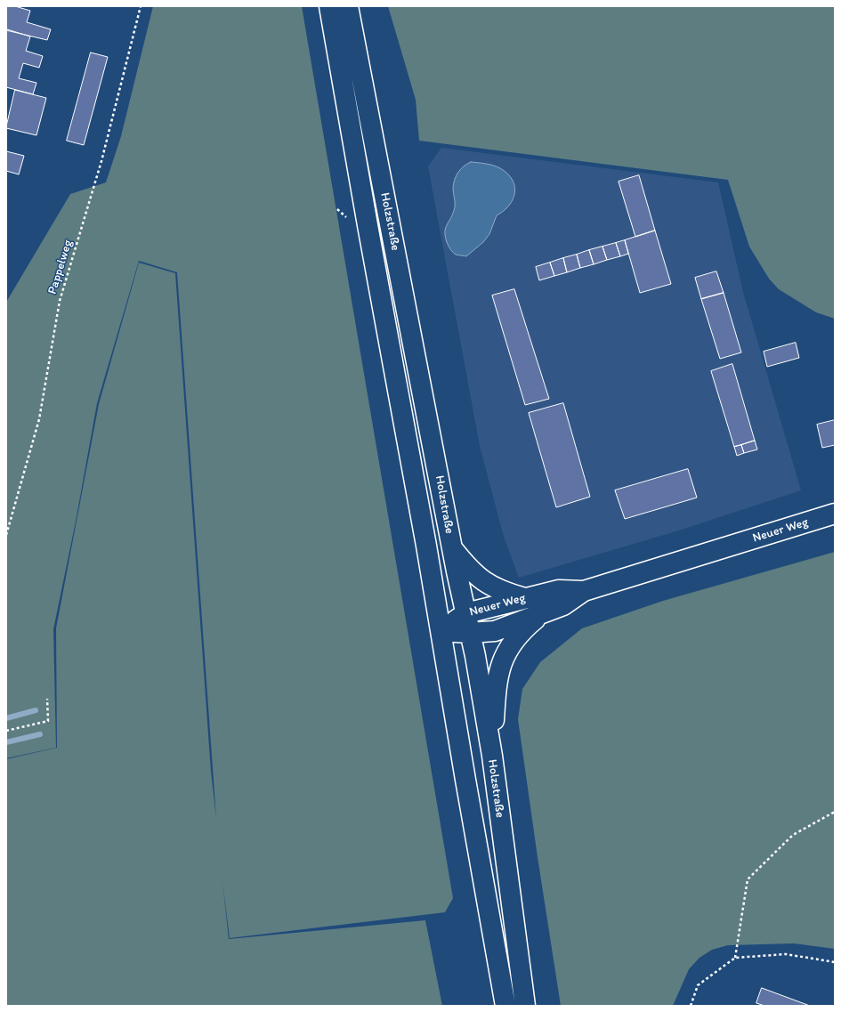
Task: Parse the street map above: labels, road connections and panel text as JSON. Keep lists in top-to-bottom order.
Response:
{
  "streets": {
    "main road": ["Holzstraße", "Neuer Weg"],
    "path": ["Pappelweg"]
  },
  "crossings": [
    ["Holzstraße", "Neuer Weg"]
  ]
}
